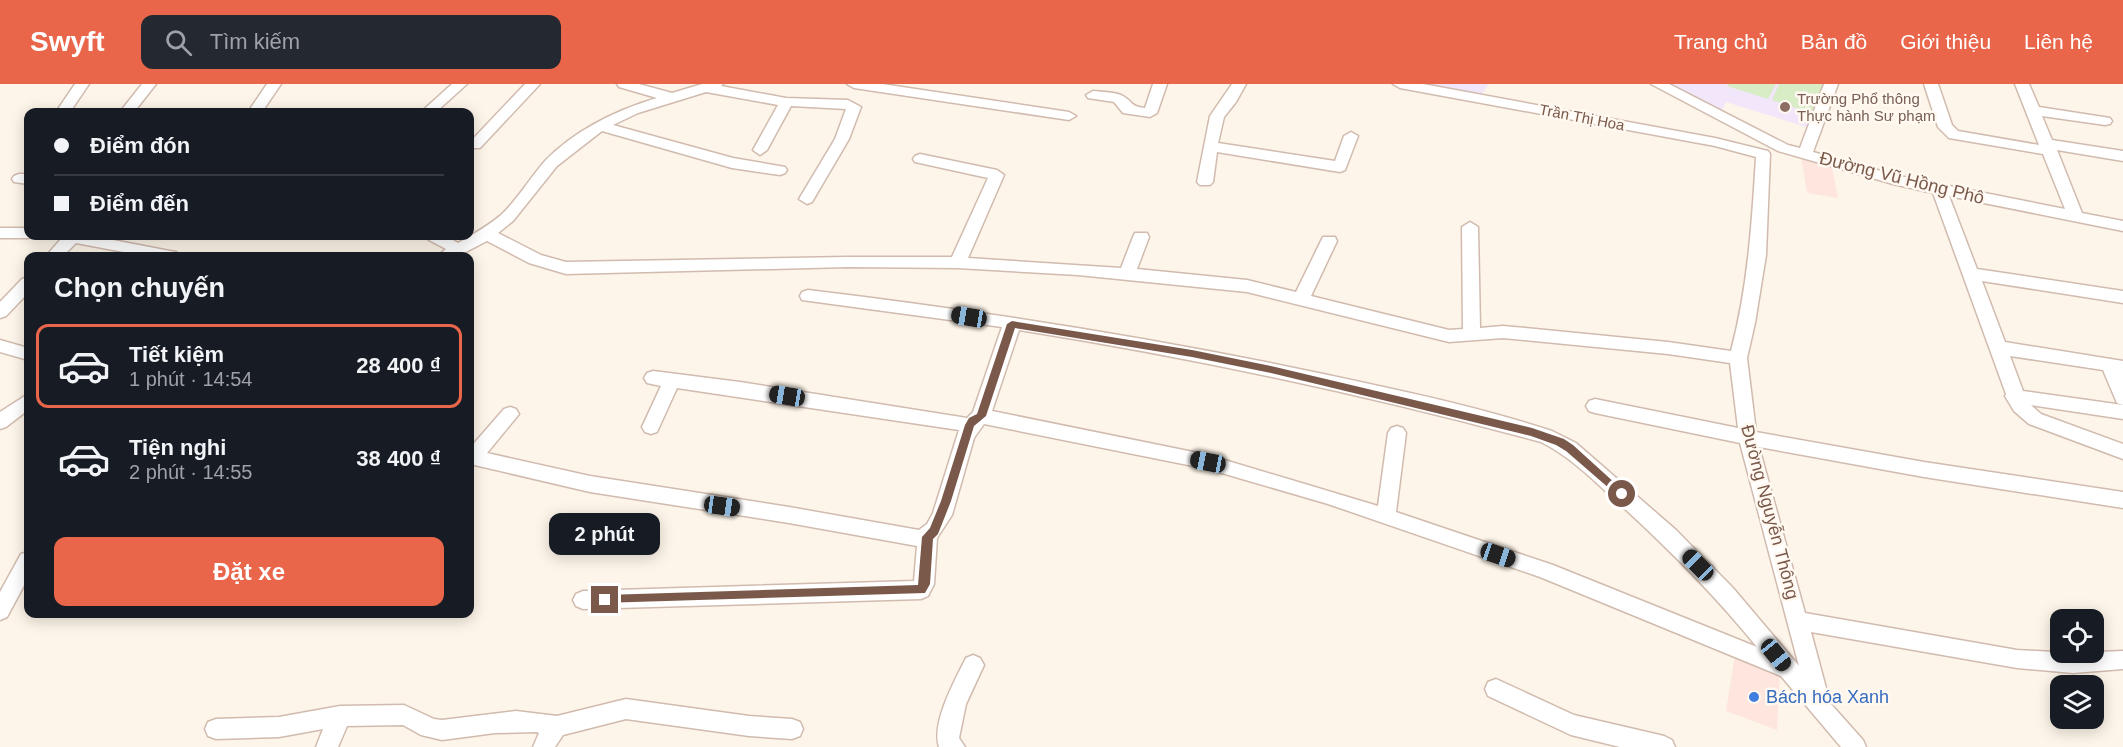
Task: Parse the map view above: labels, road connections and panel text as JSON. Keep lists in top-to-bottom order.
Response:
{
  "streets": {
    "street": ["Trần Thị Hoa", "Đường Vũ Hồng Phô", "Đường Nguyễn Thông"]
  },
  "crossings": [
    ["Trần Thị Hoa", "Đường Nguyễn Thông"]
  ],
  "places": ["Trường Phổ thông Thực hành Sư phạm", "Bách hóa Xanh"],
  "page": {
    "header": "Swyft",
    "search": "Tìm kiếm",
    "nav": [
      "Trang chủ",
      "Bản đồ",
      "Giới thiệu",
      "Liên hệ"
    ],
    "banner": ["Điểm đón", "Điểm đến"],
    "heading": "Chọn chuyến",
    "list": [
      {
        "name": "Tiết kiệm",
        "note": "1 phút · 14:54",
        "value": "28 400 ₫"
      },
      {
        "name": "Tiện nghi",
        "note": "2 phút · 14:55",
        "value": "38 400 ₫"
      }
    ],
    "bubble": "2 phút",
    "buttons": "Đặt xe"
  }
}
